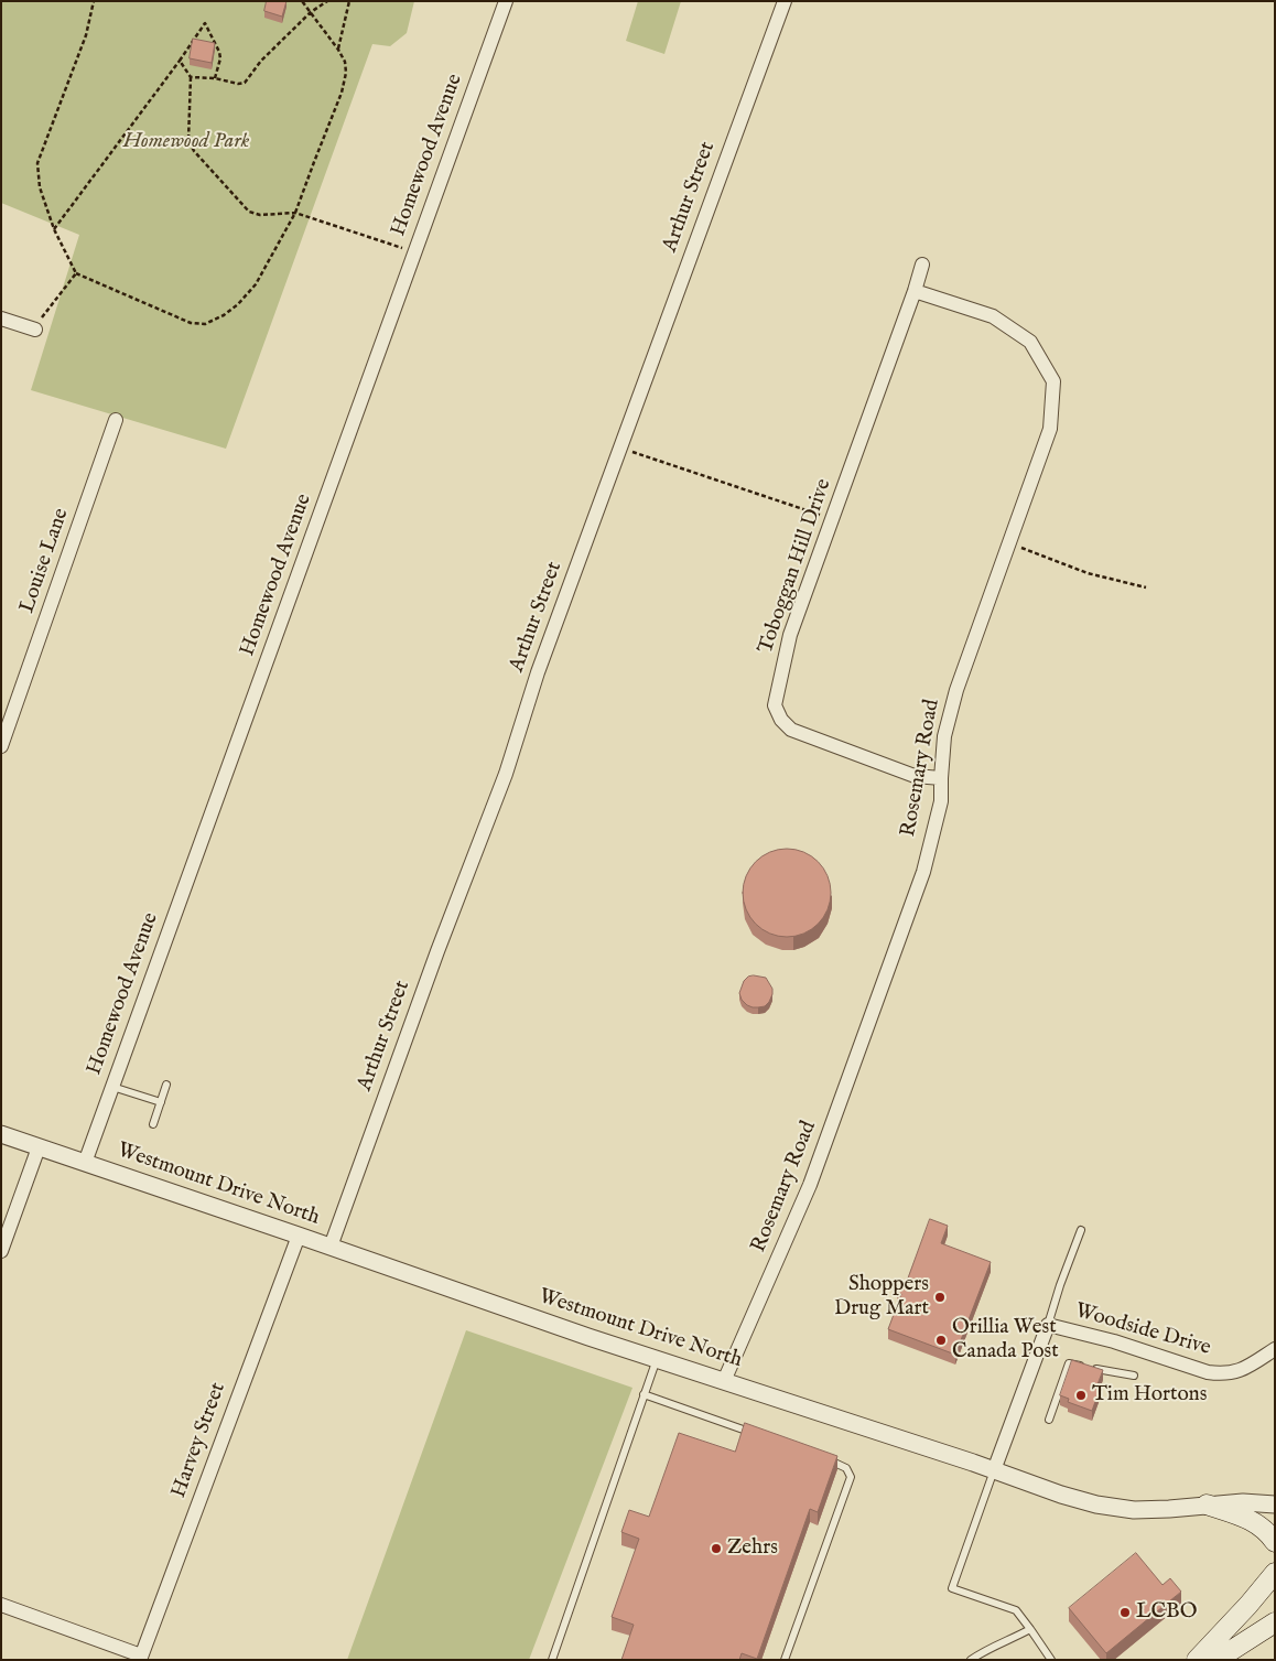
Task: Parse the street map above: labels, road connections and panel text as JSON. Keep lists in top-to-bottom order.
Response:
{
  "streets": {
    "street": [
      "Homewood Avenue",
      "Arthur Street",
      "Louise Lane",
      "Toboggan Hill Drive",
      "Rosemary Road",
      "Westmount Drive North",
      "Woodside Drive",
      "Harvey Street"
    ]
  },
  "crossings": [
    ["Homewood Avenue", "Westmount Drive North"],
    ["Arthur Street", "Westmount Drive North"],
    ["Toboggan Hill Drive", "Rosemary Road"],
    ["Rosemary Road", "Westmount Drive North"],
    ["Westmount Drive North", "Woodside Drive"],
    ["Westmount Drive North", "Harvey Street"]
  ],
  "parks": ["Homewood Park"],
  "places": [
    "Shoppers Drug Mart",
    "Orillia West Canada Post",
    "Tim Hortons",
    "Zehrs",
    "LCBO"
  ]
}
